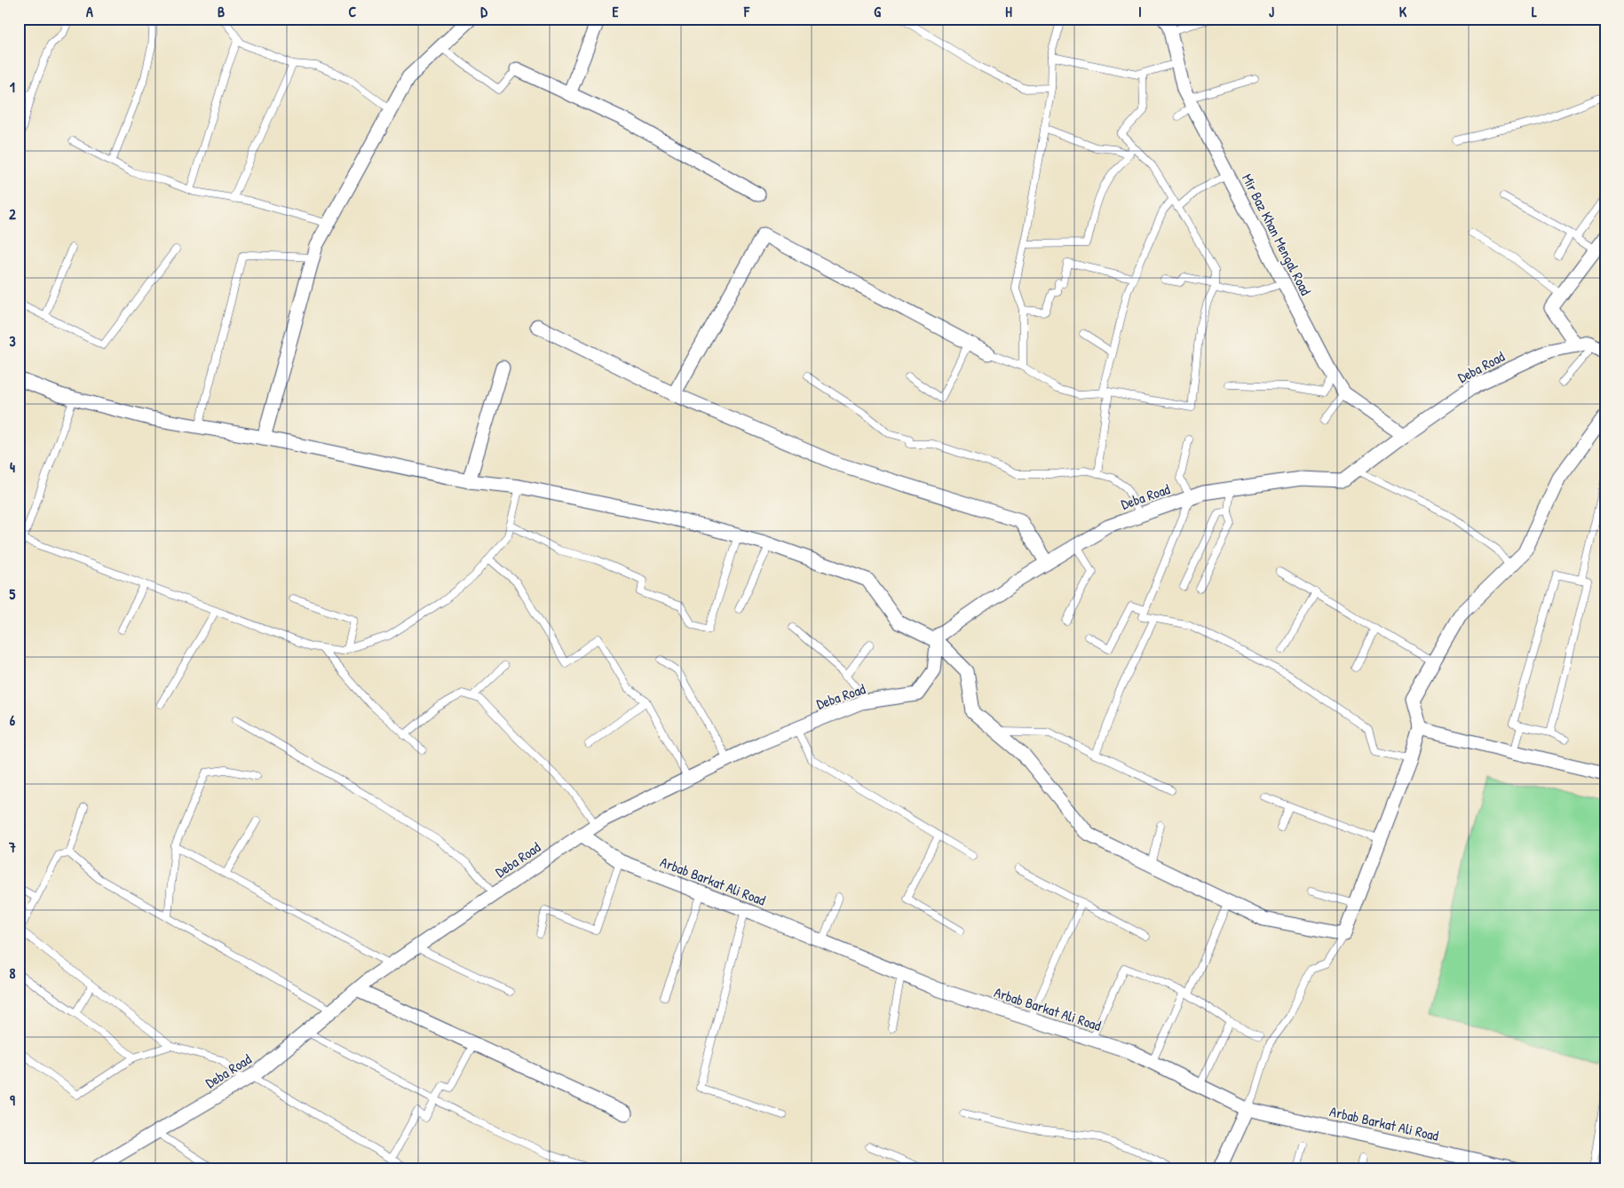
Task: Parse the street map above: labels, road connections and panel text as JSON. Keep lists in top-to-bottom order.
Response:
{
  "streets": {
    "street": ["Mir Baz Khan Mengal Road", "Deba Road", "Arbab Barkat Ali Road"]
  },
  "crossings": [
    ["Mir Baz Khan Mengal Road", "Deba Road"],
    ["Deba Road", "Arbab Barkat Ali Road"]
  ],
  "grid": {
    "columns": [
      "A",
      "B",
      "C",
      "D",
      "E",
      "F",
      "G",
      "H",
      "I",
      "J",
      "K",
      "L"
    ],
    "rows": [
      "1",
      "2",
      "3",
      "4",
      "5",
      "6",
      "7",
      "8",
      "9"
    ]
  }
}
